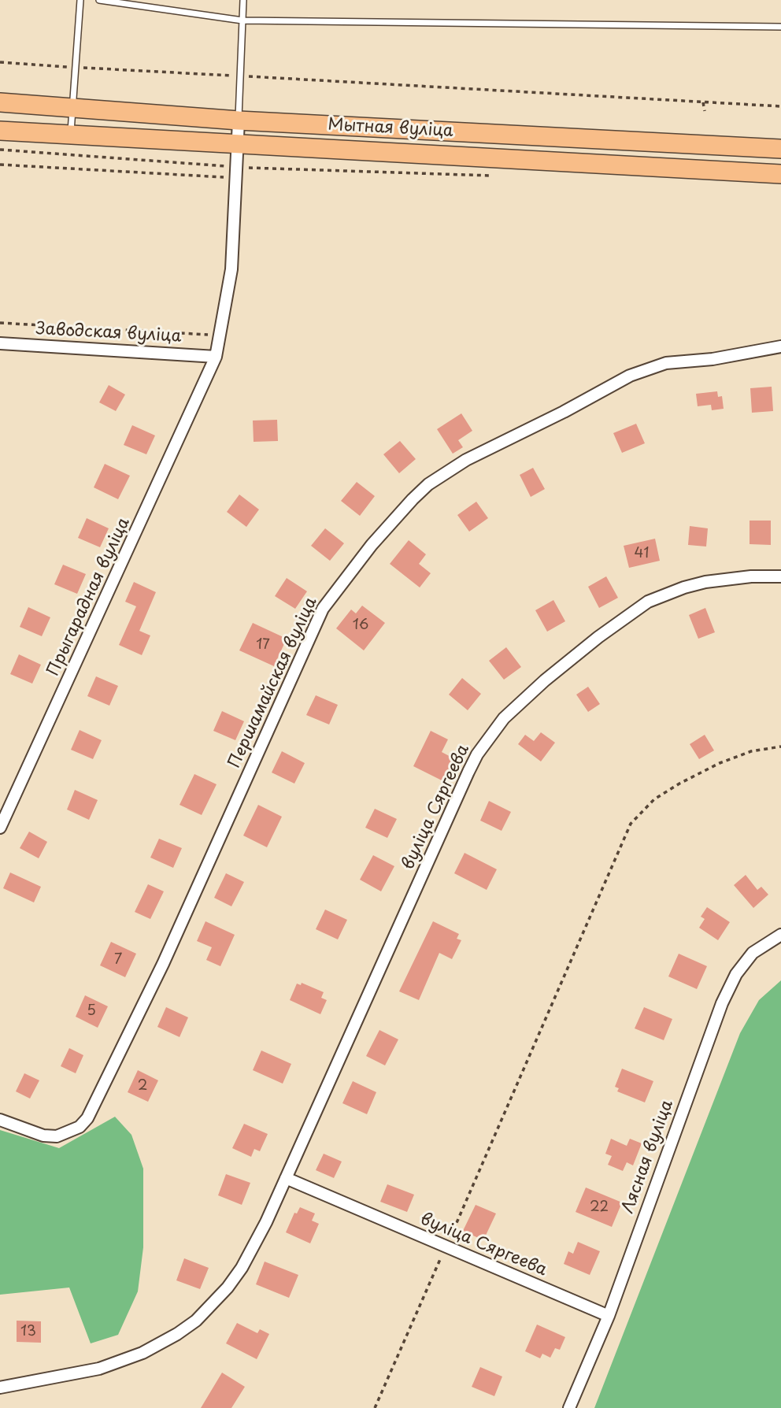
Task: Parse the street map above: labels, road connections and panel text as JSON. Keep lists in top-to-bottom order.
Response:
{
  "streets": {
    "main road": ["Мытная вуліца"],
    "street": [
      "Заводская вуліца",
      "Прыгарадная вуліца",
      "Першамайская вуліца",
      "вуліца Сяргеева",
      "Лясная вуліца"
    ]
  },
  "crossings": [
    ["Мытная вуліца", "Прыгарадная вуліца"],
    ["Заводская вуліца", "Прыгарадная вуліца"],
    ["вуліца Сяргеева", "Лясная вуліца"]
  ],
  "house_numbers": [
    "41",
    "16",
    "17",
    "7",
    "5",
    "2",
    "22",
    "13"
  ]
}
